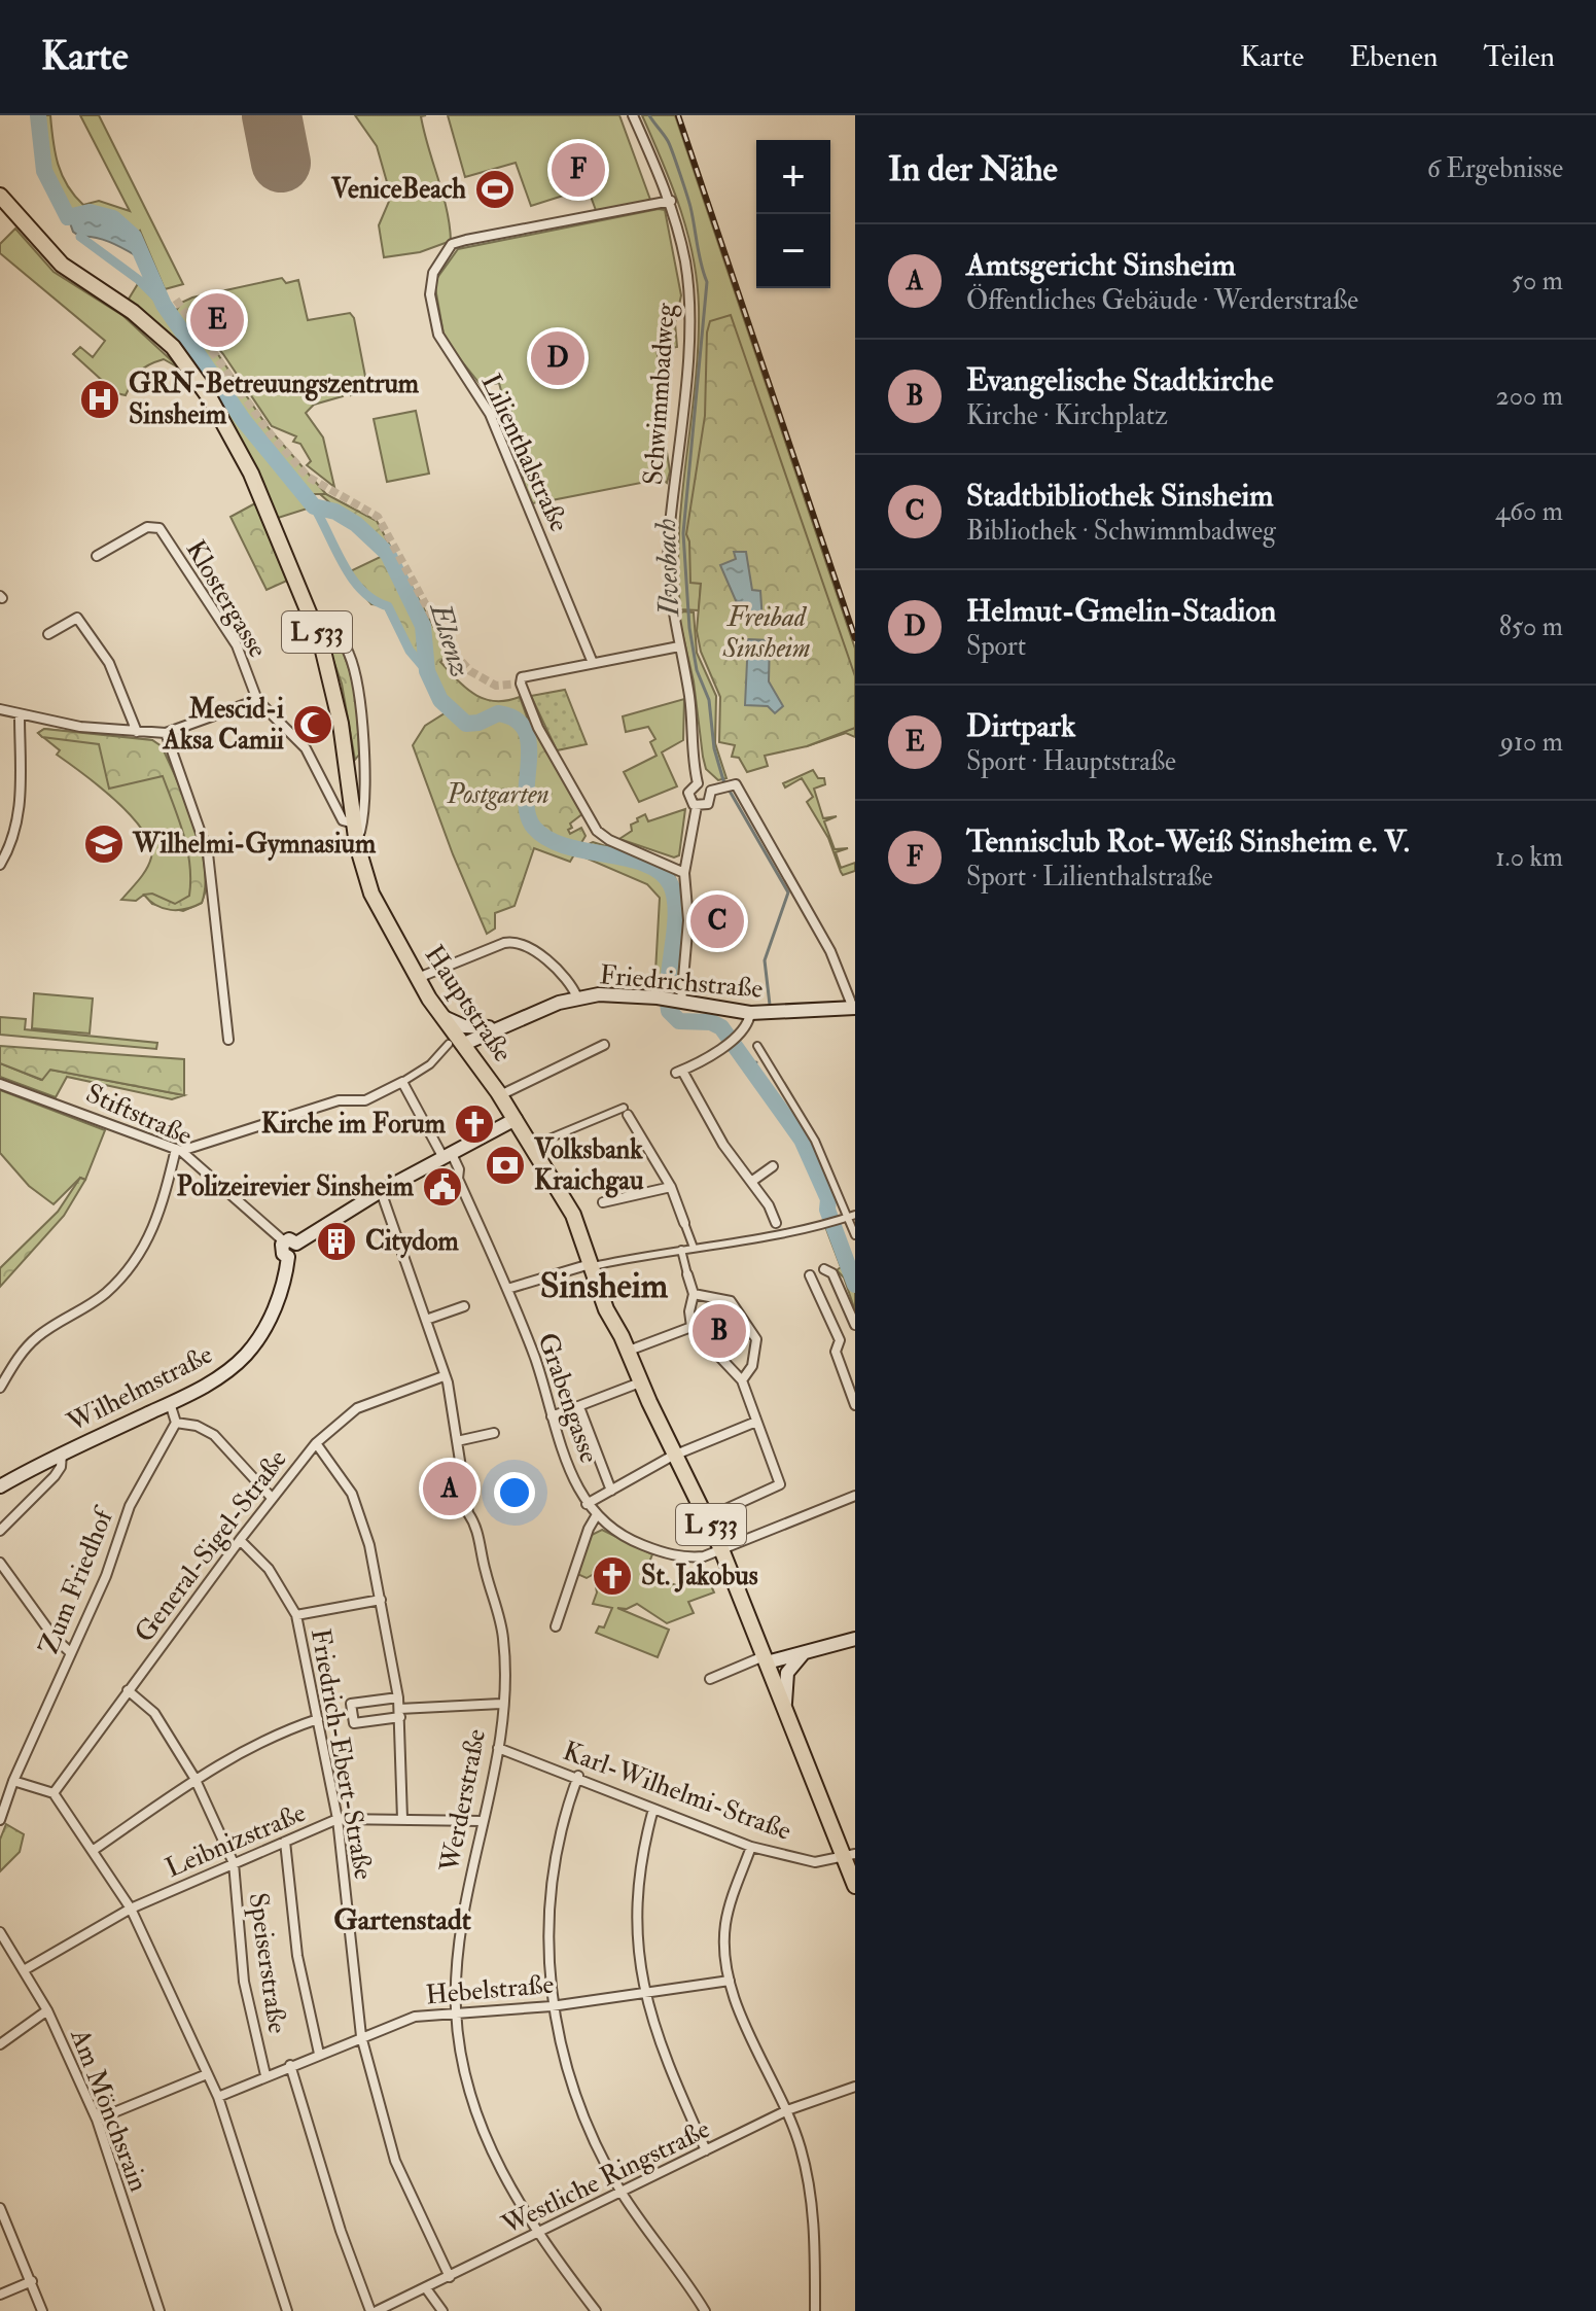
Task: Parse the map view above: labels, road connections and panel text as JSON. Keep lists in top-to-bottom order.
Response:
{
  "streets": {
    "main road": [
      "L 533",
      "Friedrichstraße",
      "Hauptstraße",
      "Wilhelmstraße"
    ],
    "street": [
      "Schwimmbadweg",
      "Lilienthalstraße",
      "Klostergasse",
      "Stiftstraße",
      "Grabengasse",
      "General-Sigel-Straße",
      "Zum Friedhof",
      "Friedrich-Ebert-Straße",
      "Karl-Wilhelmi-Straße",
      "Werderstraße",
      "Leibnizstraße",
      "Speiserstraße",
      "Hebelstraße",
      "Am Mönchsrain",
      "Westliche Ringstraße"
    ]
  },
  "crossings": [
    ["Schwimmbadweg", "Lilienthalstraße"],
    ["Klostergasse", "Hauptstraße"],
    ["Friedrichstraße", "Hauptstraße"],
    ["Hauptstraße", "Grabengasse"],
    ["Hauptstraße", "Karl-Wilhelmi-Straße"],
    ["Stiftstraße", "Wilhelmstraße"],
    ["General-Sigel-Straße", "Friedrich-Ebert-Straße"],
    ["General-Sigel-Straße", "Werderstraße"],
    ["General-Sigel-Straße", "Speiserstraße"],
    ["Friedrich-Ebert-Straße", "Leibnizstraße"],
    ["Friedrich-Ebert-Straße", "Hebelstraße"],
    ["Friedrich-Ebert-Straße", "Westliche Ringstraße"],
    ["Karl-Wilhelmi-Straße", "Werderstraße"],
    ["Werderstraße", "Leibnizstraße"],
    ["Werderstraße", "Hebelstraße"],
    ["Werderstraße", "Westliche Ringstraße"],
    ["Leibnizstraße", "Speiserstraße"],
    ["Leibnizstraße", "Am Mönchsrain"],
    ["Speiserstraße", "Hebelstraße"]
  ],
  "districts": ["Sinsheim", "Gartenstadt"],
  "water": ["Ilvesbach", "Elsenz"],
  "parks": ["Freibad Sinsheim", "Postgarten"],
  "places": {
    "sports": ["VeniceBeach"],
    "hospital": ["GRN-Betreuungszentrum Sinsheim"],
    "mosque": ["Mescid-i Aksa Camii"],
    "school or university": ["Wilhelmi-Gymnasium"],
    "church": ["Kirche im Forum", "St. Jakobus"],
    "bank": ["Volksbank Kraichgau"],
    "public building": ["Polizeirevier Sinsheim"],
    "building": ["Citydom"]
  },
  "page": {
    "header": "Karte",
    "nav": ["Karte", "Ebenen", "Teilen"],
    "heading": ["In der Nähe", "6 Ergebnisse"],
    "pins": [
      "F",
      "E",
      "D",
      "C",
      "B",
      "A"
    ],
    "map_buttons": ["+", "−"],
    "list": [
      {
        "mark": "A",
        "name": "Amtsgericht Sinsheim",
        "note": "Öffentliches Gebäude · Werderstraße",
        "value": "50 m"
      },
      {
        "mark": "B",
        "name": "Evangelische Stadtkirche",
        "note": "Kirche · Kirchplatz",
        "value": "200 m"
      },
      {
        "mark": "C",
        "name": "Stadtbibliothek Sinsheim",
        "note": "Bibliothek · Schwimmbadweg",
        "value": "460 m"
      },
      {
        "mark": "D",
        "name": "Helmut-Gmelin-Stadion",
        "note": "Sport",
        "value": "850 m"
      },
      {
        "mark": "E",
        "name": "Dirtpark",
        "note": "Sport · Hauptstraße",
        "value": "910 m"
      },
      {
        "mark": "F",
        "name": "Tennisclub Rot-Weiß Sinsheim e. V.",
        "note": "Sport · Lilienthalstraße",
        "value": "1.0 km"
      }
    ]
  }
}
